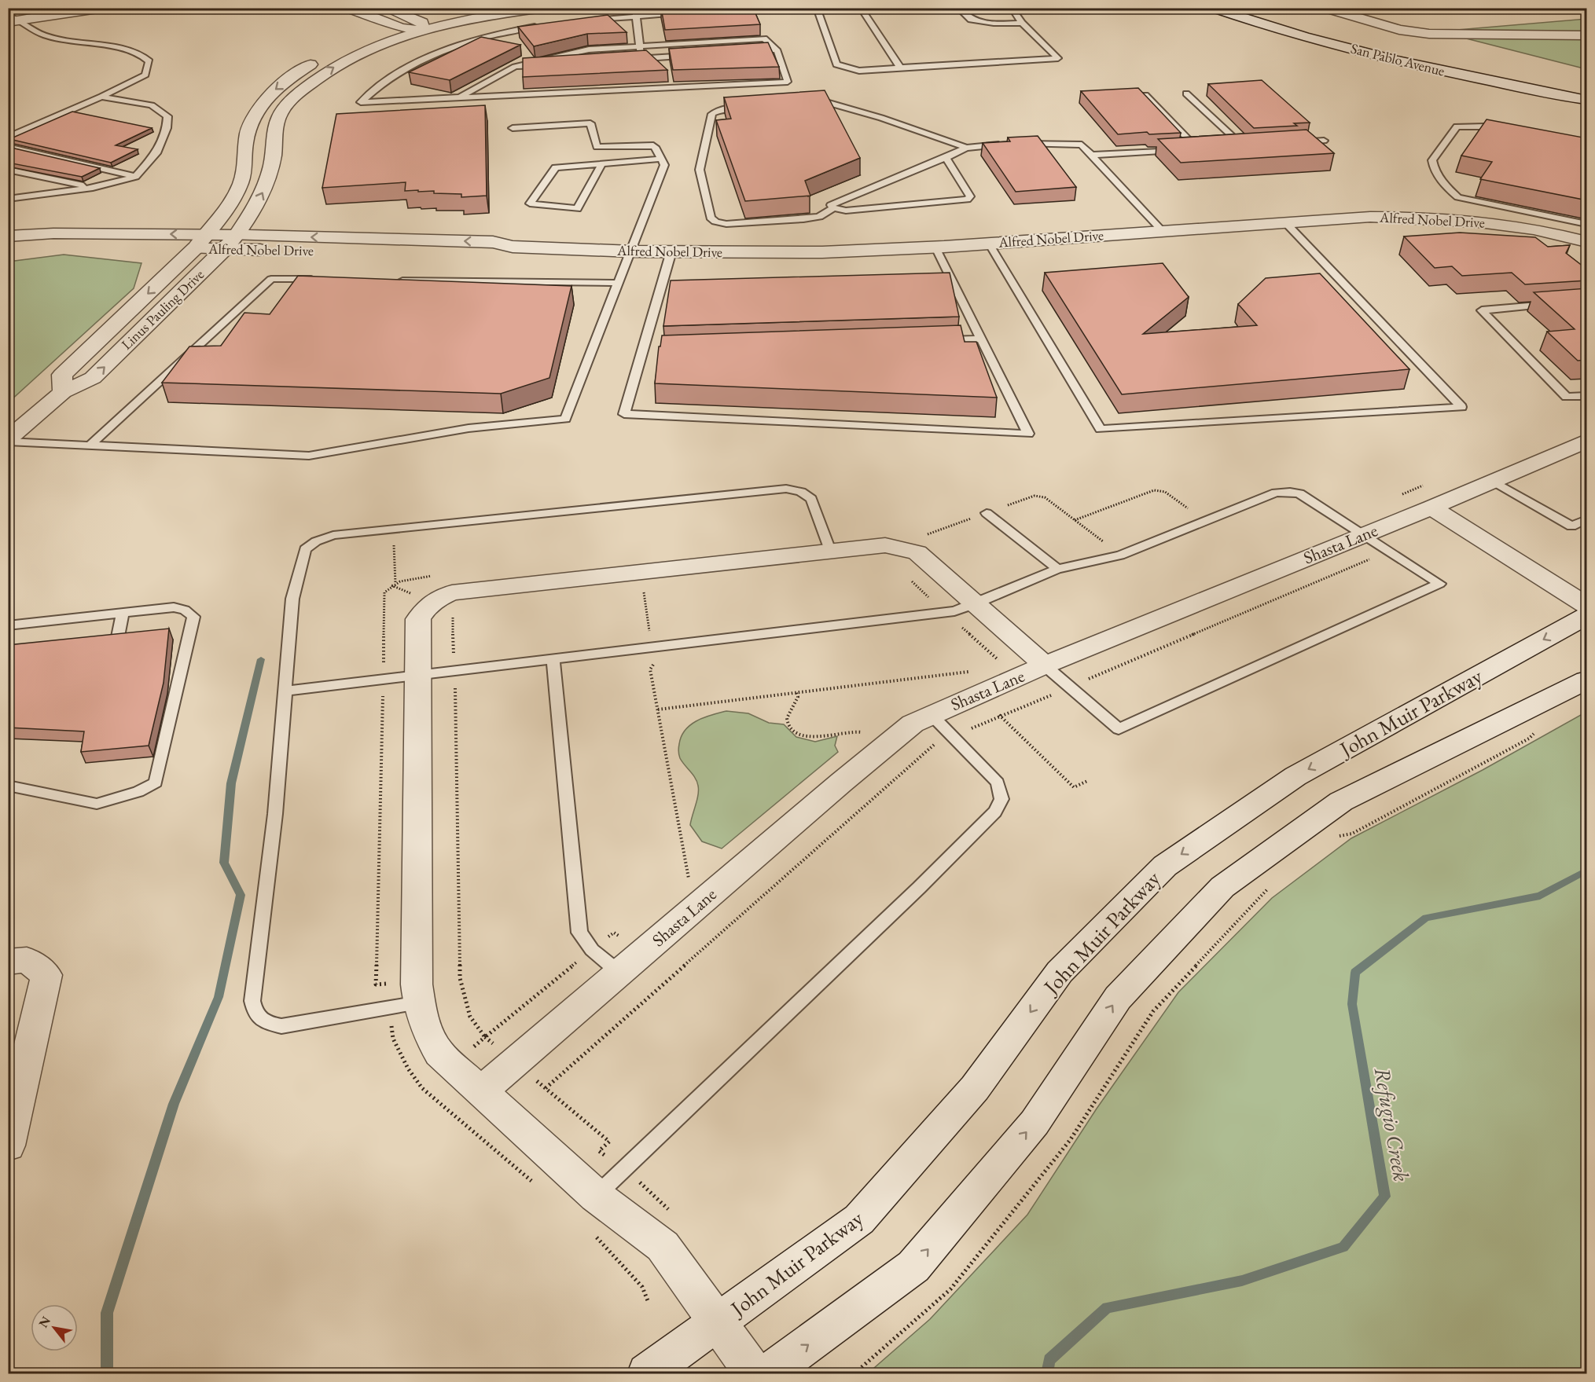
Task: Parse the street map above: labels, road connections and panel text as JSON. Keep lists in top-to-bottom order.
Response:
{
  "streets": {
    "street": [
      "San Pablo Avenue",
      "Alfred Nobel Drive",
      "Linus Pauling Drive",
      "Shasta Lane",
      "John Muir Parkway"
    ]
  },
  "crossings": [
    ["Alfred Nobel Drive", "Linus Pauling Drive"]
  ],
  "water": ["Refugio Creek"],
  "north": "top left"
}
